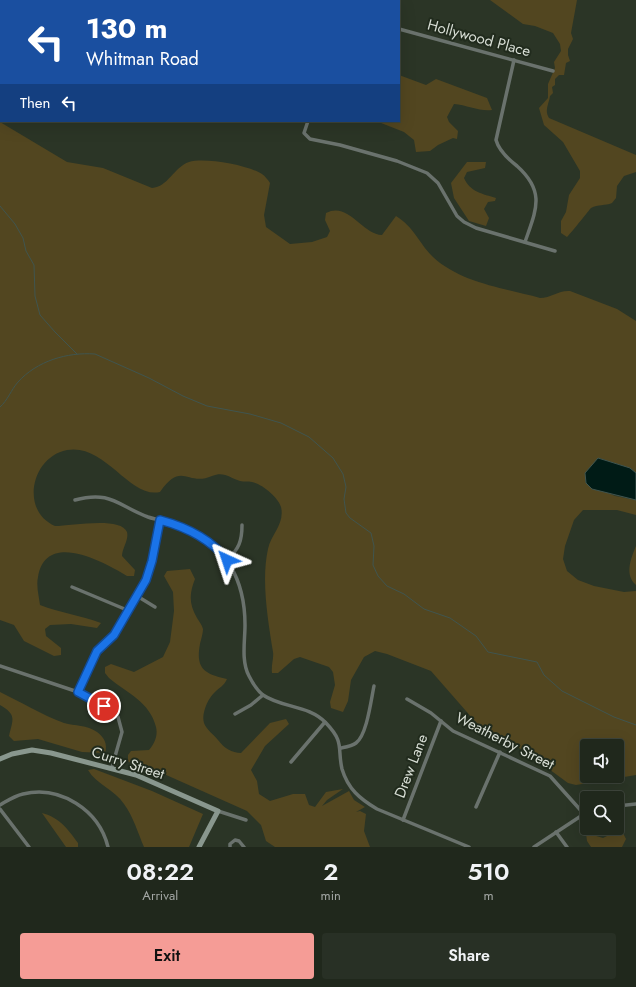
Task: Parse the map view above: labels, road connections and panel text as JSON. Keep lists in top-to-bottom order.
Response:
{
  "streets": {
    "street": [
      "Hollywood Place",
      "Weatherby Street",
      "Curry Street",
      "Drew Lane"
    ]
  },
  "crossings": [
    ["Weatherby Street", "Drew Lane"]
  ],
  "page": {
    "turn": ["130 m", "Whitman Road"],
    "then": "Then",
    "eta": [
      "08:22",
      "Arrival",
      "2",
      "min",
      "510",
      "m"
    ],
    "buttons": ["Exit", "Share"]
  }
}
